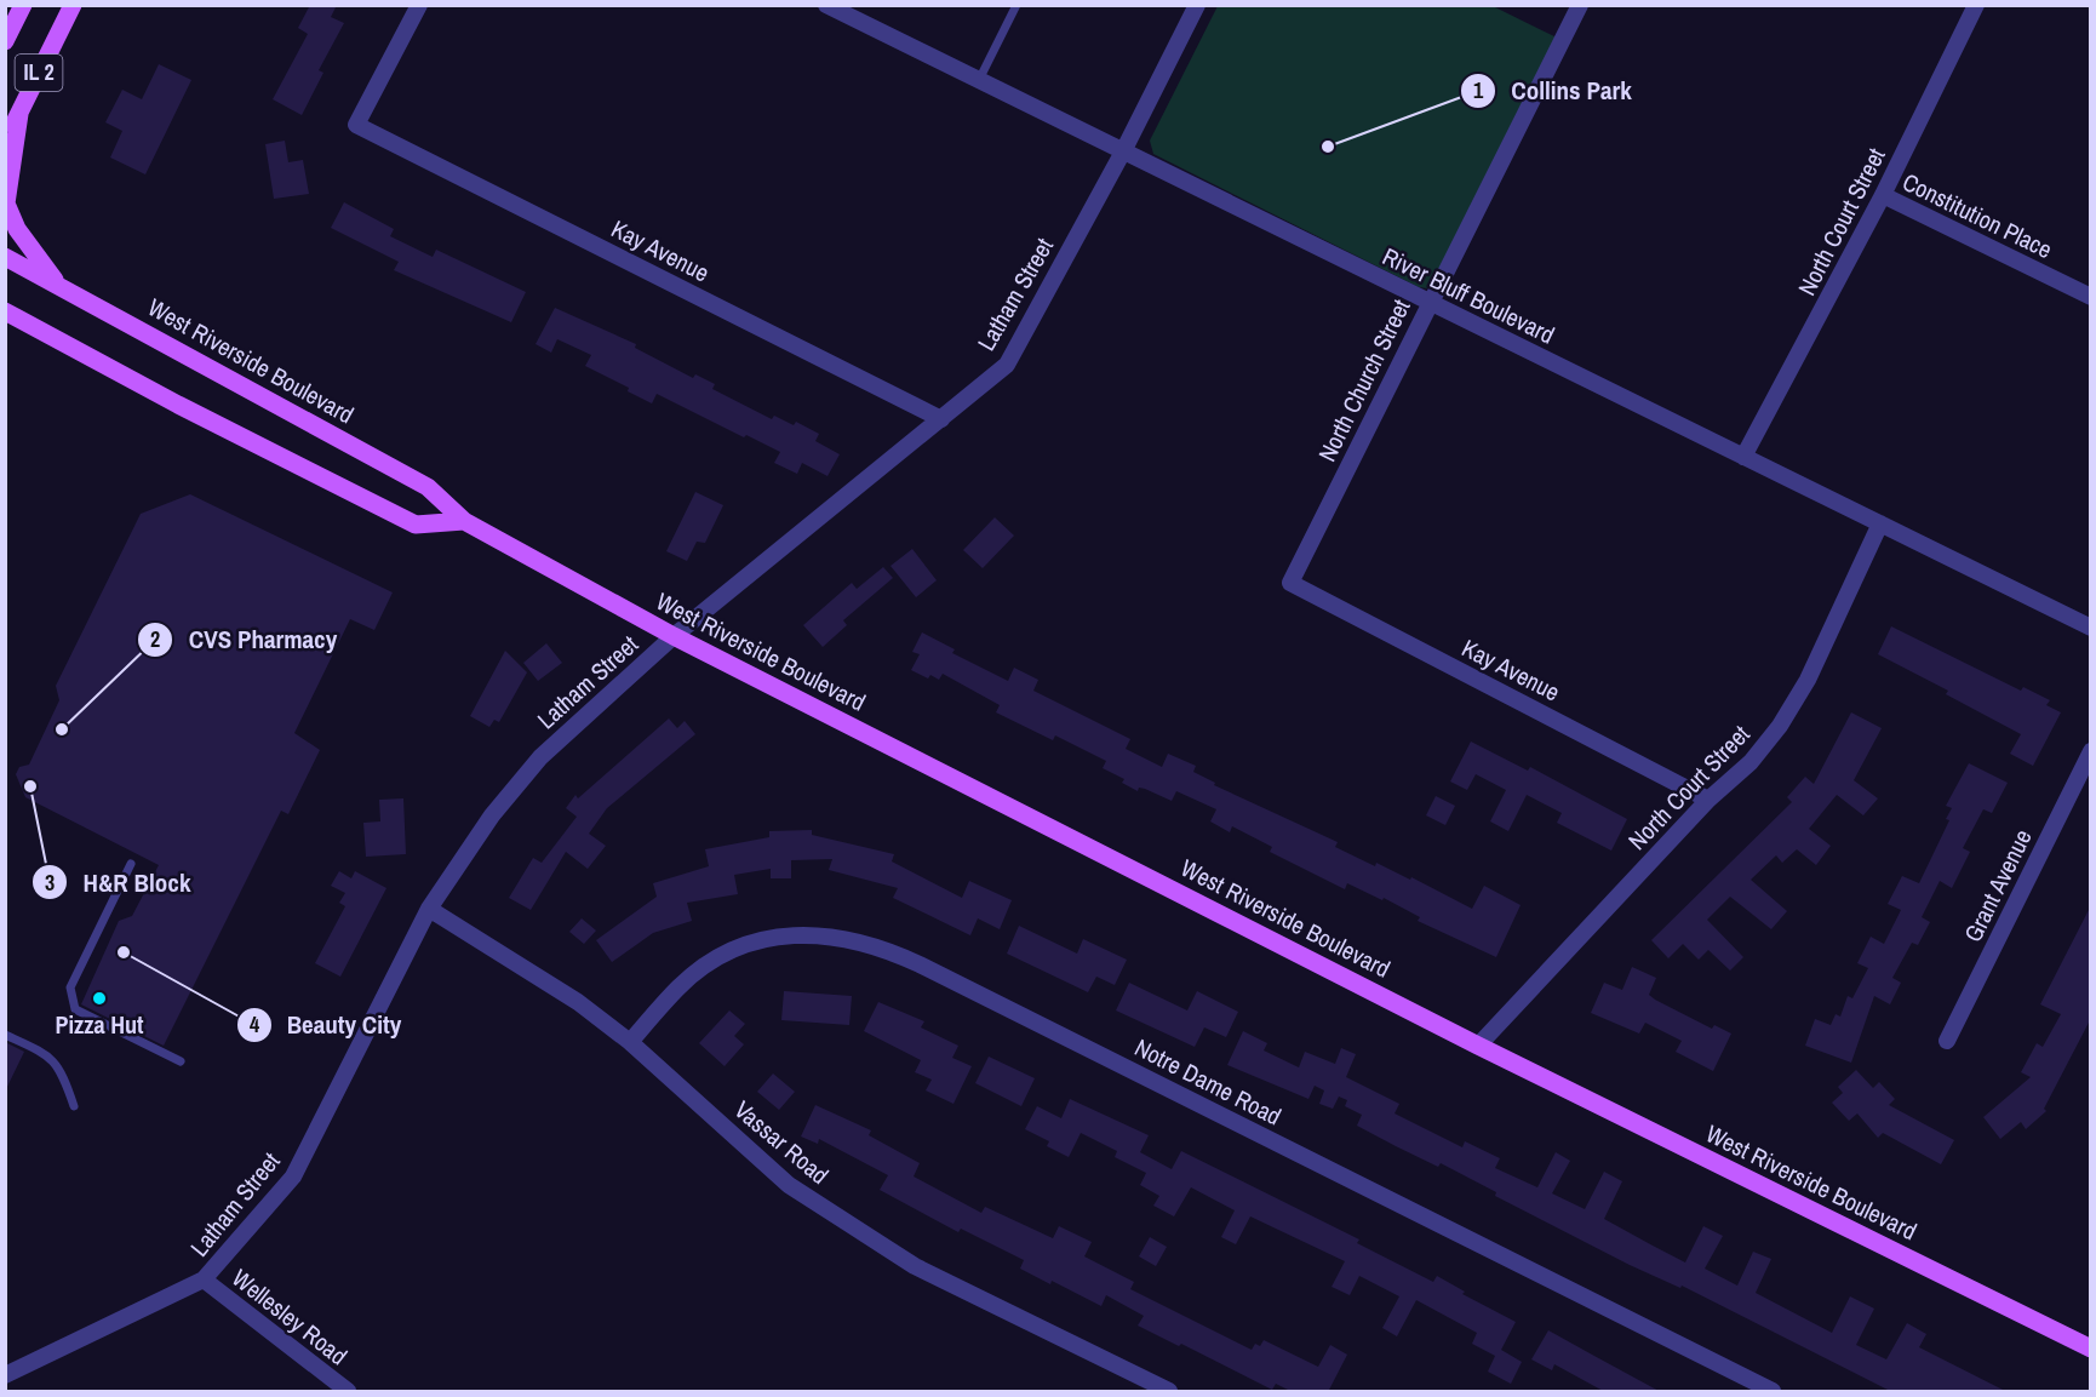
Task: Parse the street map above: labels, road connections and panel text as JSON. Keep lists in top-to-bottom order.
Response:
{
  "streets": {
    "main road": ["IL 2", "West Riverside Boulevard"],
    "street": [
      "Constitution Place",
      "North Court Street",
      "Kay Avenue",
      "Latham Street",
      "River Bluff Boulevard",
      "North Church Street",
      "Grant Avenue",
      "Notre Dame Road",
      "Vassar Road",
      "Wellesley Road"
    ]
  },
  "crossings": [
    ["Constitution Place", "North Court Street"],
    ["North Court Street", "Kay Avenue"],
    ["North Court Street", "River Bluff Boulevard"],
    ["North Court Street", "West Riverside Boulevard"],
    ["Kay Avenue", "Latham Street"],
    ["Kay Avenue", "North Church Street"],
    ["Latham Street", "River Bluff Boulevard"],
    ["Latham Street", "West Riverside Boulevard"],
    ["Latham Street", "Vassar Road"],
    ["Latham Street", "Wellesley Road"],
    ["River Bluff Boulevard", "North Church Street"],
    ["Notre Dame Road", "Vassar Road"]
  ],
  "places": [
    "Collins Park",
    "CVS Pharmacy",
    "H&R Block",
    "Beauty City",
    "Pizza Hut"
  ]
}
